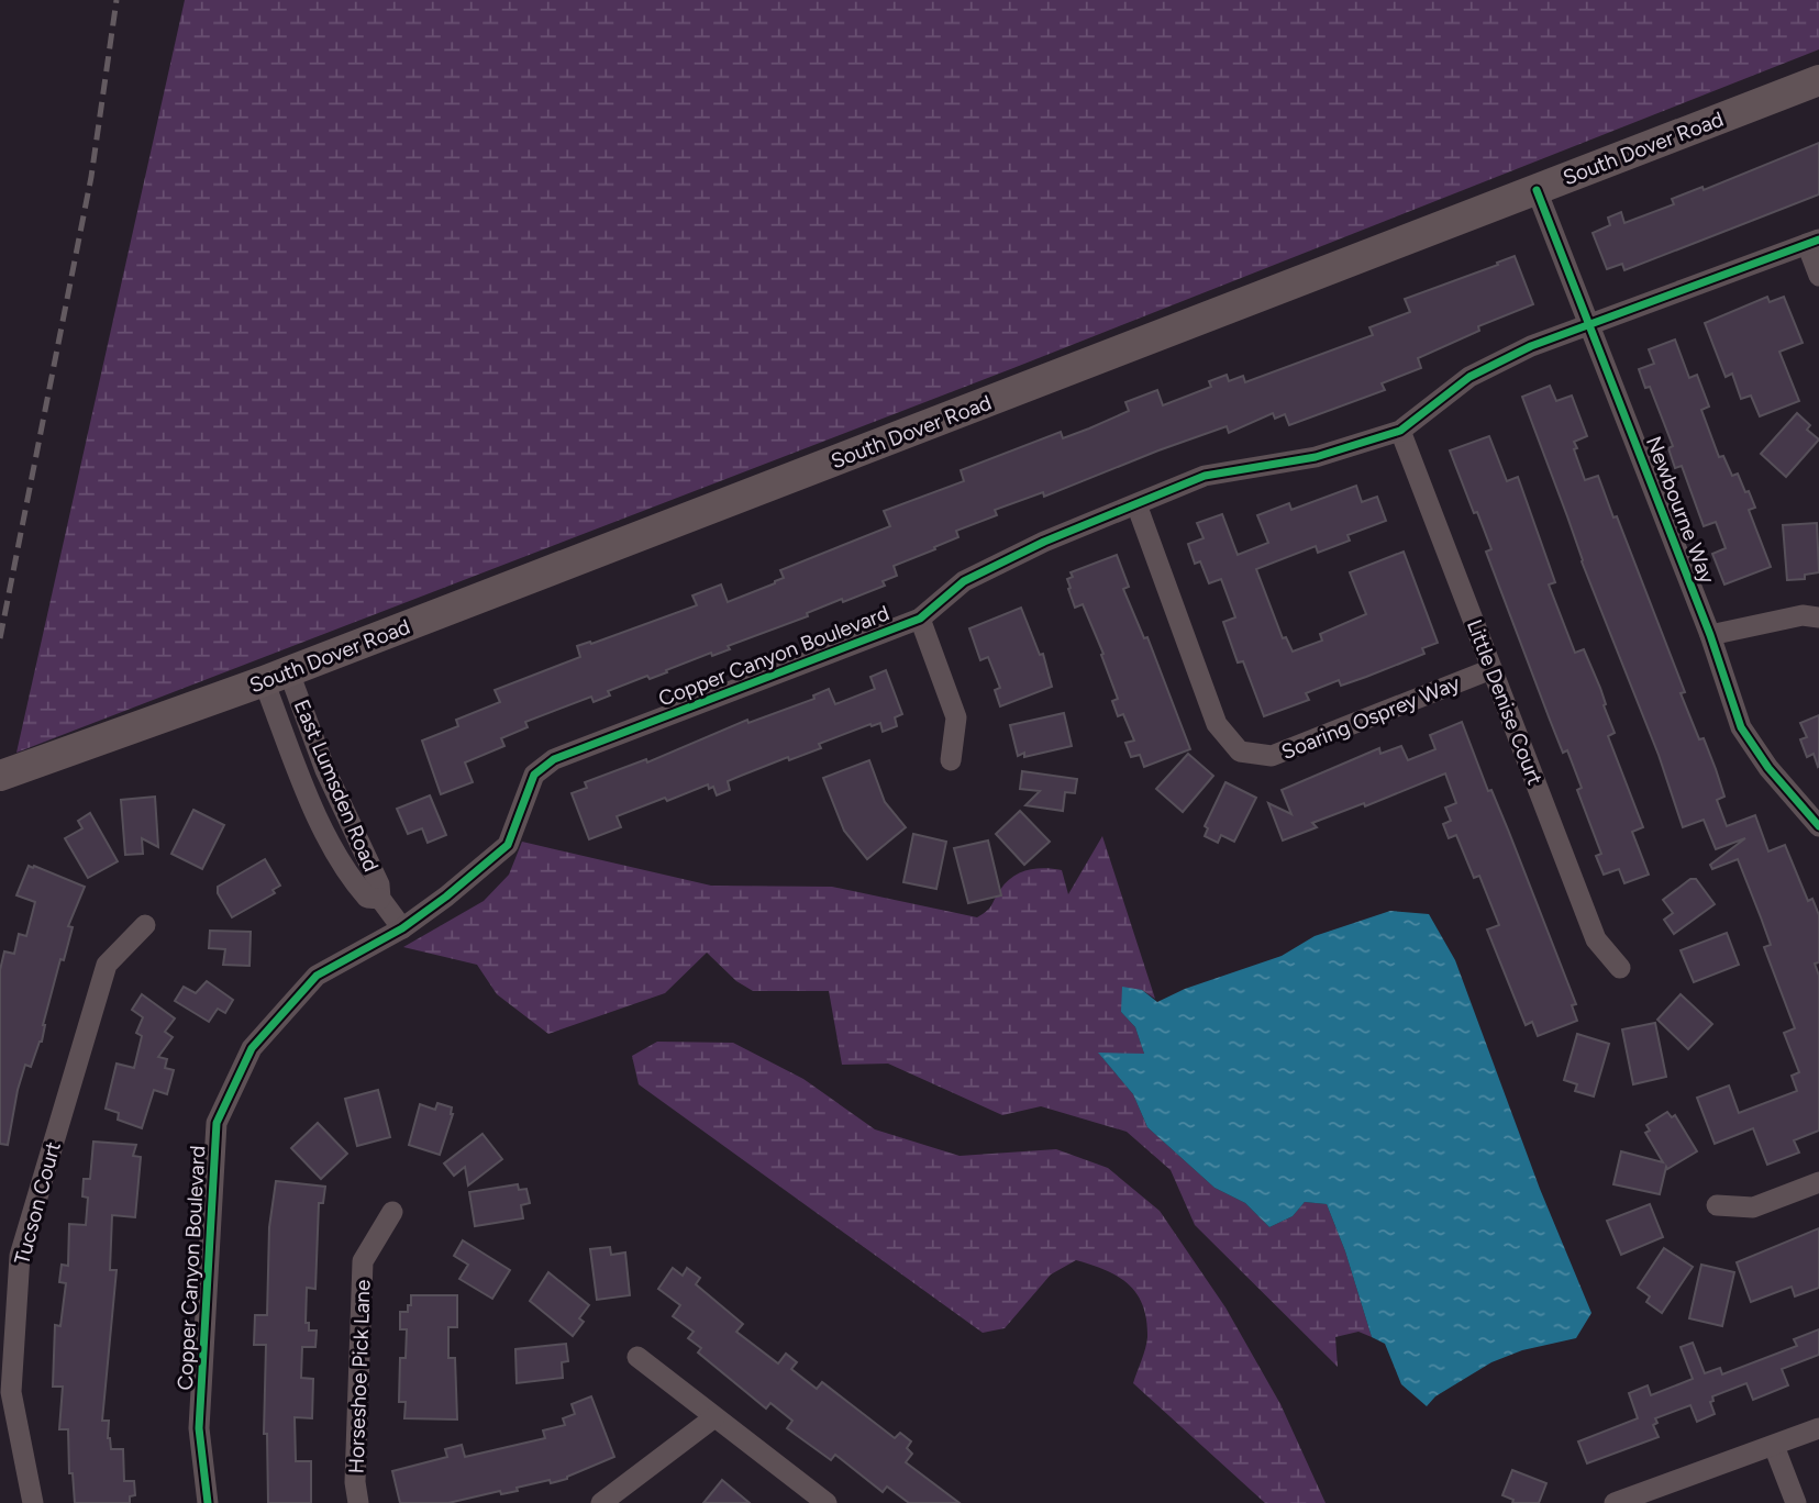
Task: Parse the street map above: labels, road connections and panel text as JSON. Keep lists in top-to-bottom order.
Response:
{
  "streets": {
    "street": [
      "South Dover Road",
      "Newbourne Way",
      "Copper Canyon Boulevard",
      "Little Denise Court",
      "Soaring Osprey Way",
      "East Lumsden Road",
      "Tucson Court",
      "Horseshoe Pick Lane"
    ]
  },
  "crossings": [
    ["South Dover Road", "Newbourne Way"],
    ["South Dover Road", "East Lumsden Road"],
    ["Newbourne Way", "Copper Canyon Boulevard"],
    ["Copper Canyon Boulevard", "Little Denise Court"],
    ["Copper Canyon Boulevard", "Soaring Osprey Way"],
    ["Copper Canyon Boulevard", "East Lumsden Road"],
    ["Little Denise Court", "Soaring Osprey Way"]
  ]
}
